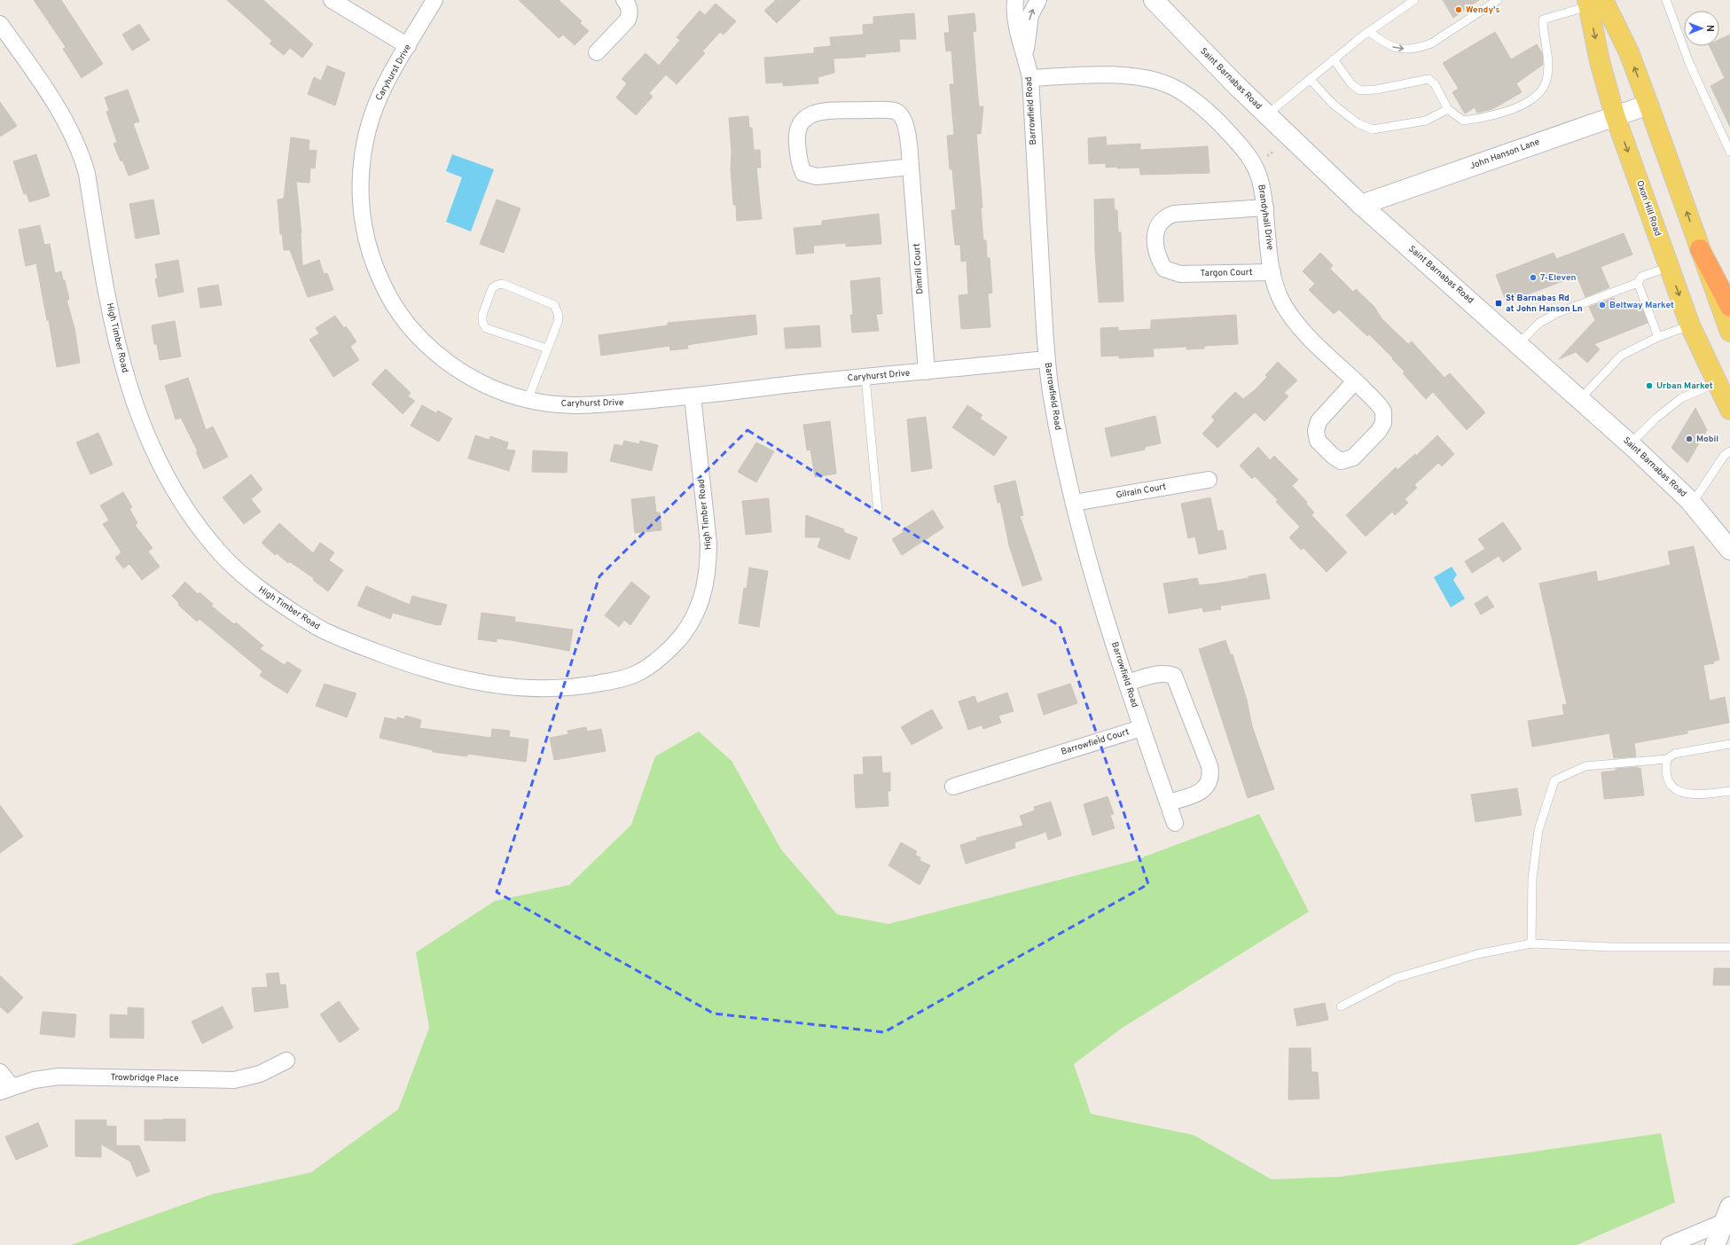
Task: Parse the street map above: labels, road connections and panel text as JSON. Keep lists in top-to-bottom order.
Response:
{
  "streets": {
    "main road": ["Saint Barnabas Road", "John Hanson Lane", "Oxon Hill Road"],
    "street": [
      "Caryhurst Drive",
      "Barrowfield Road",
      "Brandyhall Drive",
      "Dimrill Court",
      "Targon Court",
      "High Timber Road",
      "Gilrain Court",
      "Barrowfield Court",
      "Trowbridge Place"
    ]
  },
  "crossings": [
    ["Caryhurst Drive", "Barrowfield Road"],
    ["Caryhurst Drive", "Dimrill Court"],
    ["Caryhurst Drive", "High Timber Road"],
    ["Saint Barnabas Road", "John Hanson Lane"],
    ["Barrowfield Road", "Brandyhall Drive"],
    ["Barrowfield Road", "Gilrain Court"],
    ["Barrowfield Road", "Barrowfield Court"],
    ["John Hanson Lane", "Oxon Hill Road"],
    ["Brandyhall Drive", "Targon Court"]
  ],
  "places": {
    "other": [
      "Wendy's",
      "7-Eleven",
      "Beltway Market",
      "Urban Market",
      "Mobil"
    ],
    "transit": ["St Barnabas Rd at John Hanson Ln"]
  },
  "north": "right"
}
